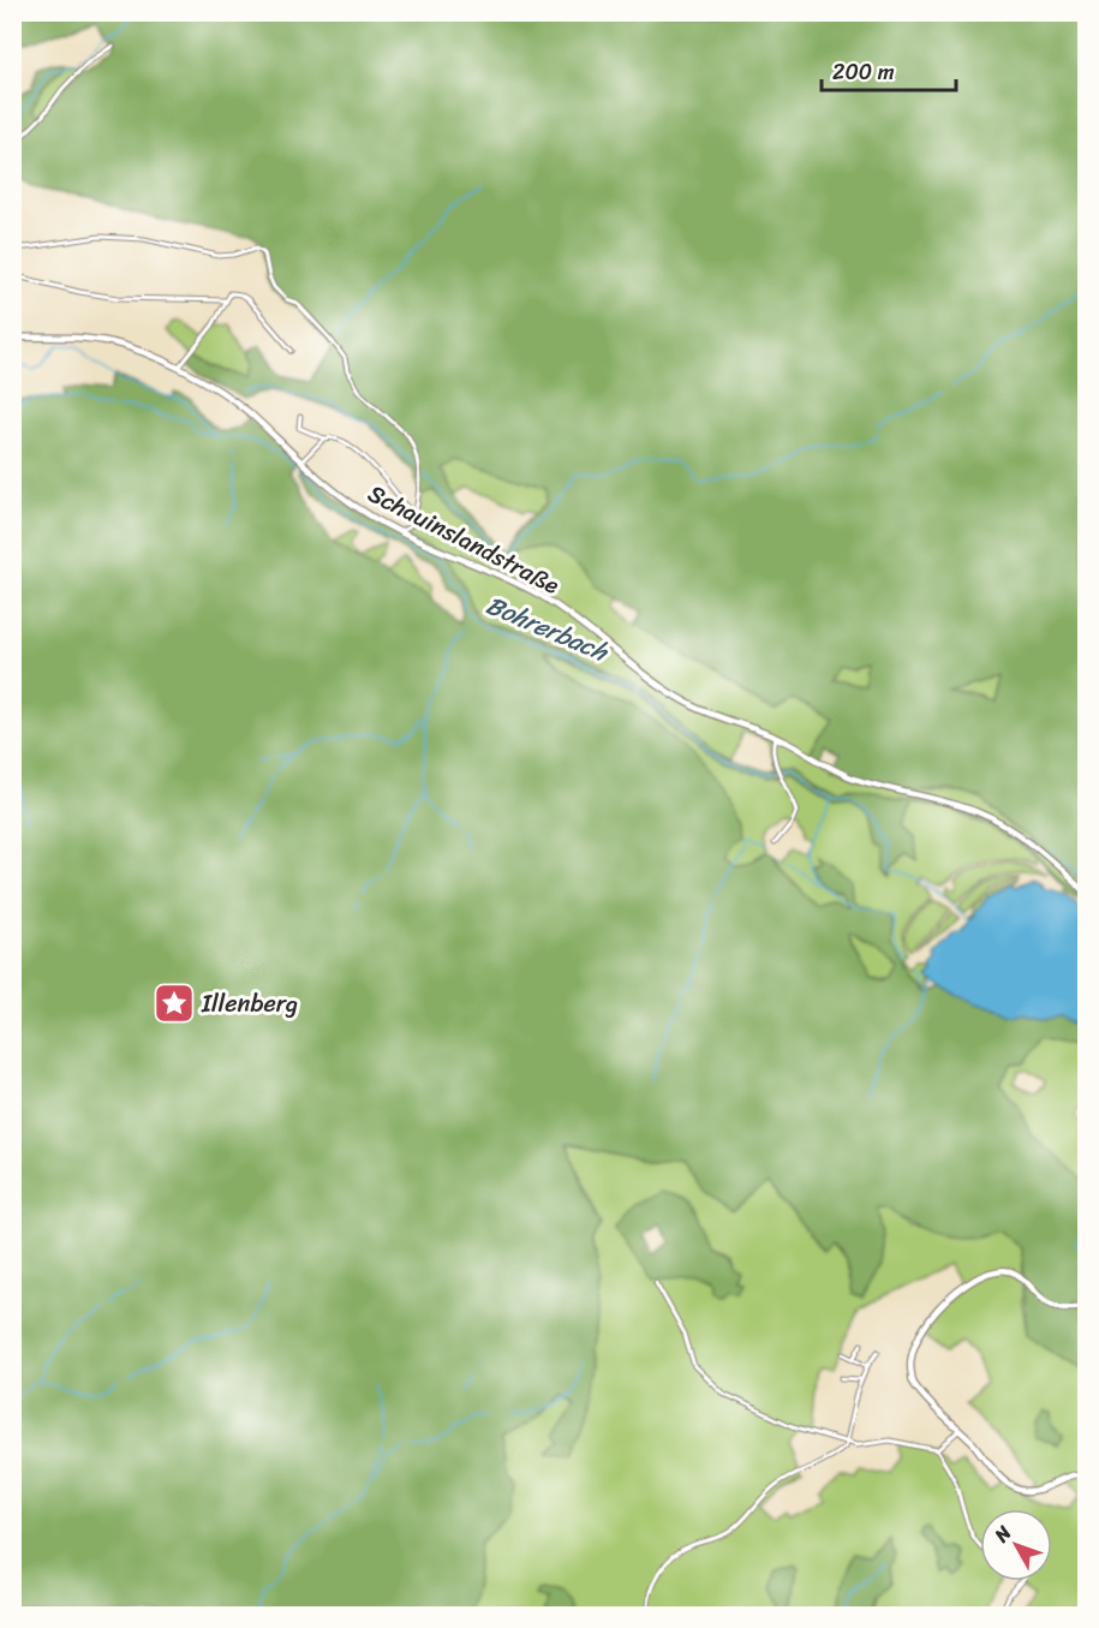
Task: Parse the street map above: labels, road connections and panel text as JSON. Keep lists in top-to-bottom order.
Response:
{
  "streets": {
    "main road": ["Schauinslandstraße"]
  },
  "water": ["Bohrerbach"],
  "places": {
    "place": ["Illenberg"]
  },
  "scale_bar": "200 m",
  "north": "top left"
}
